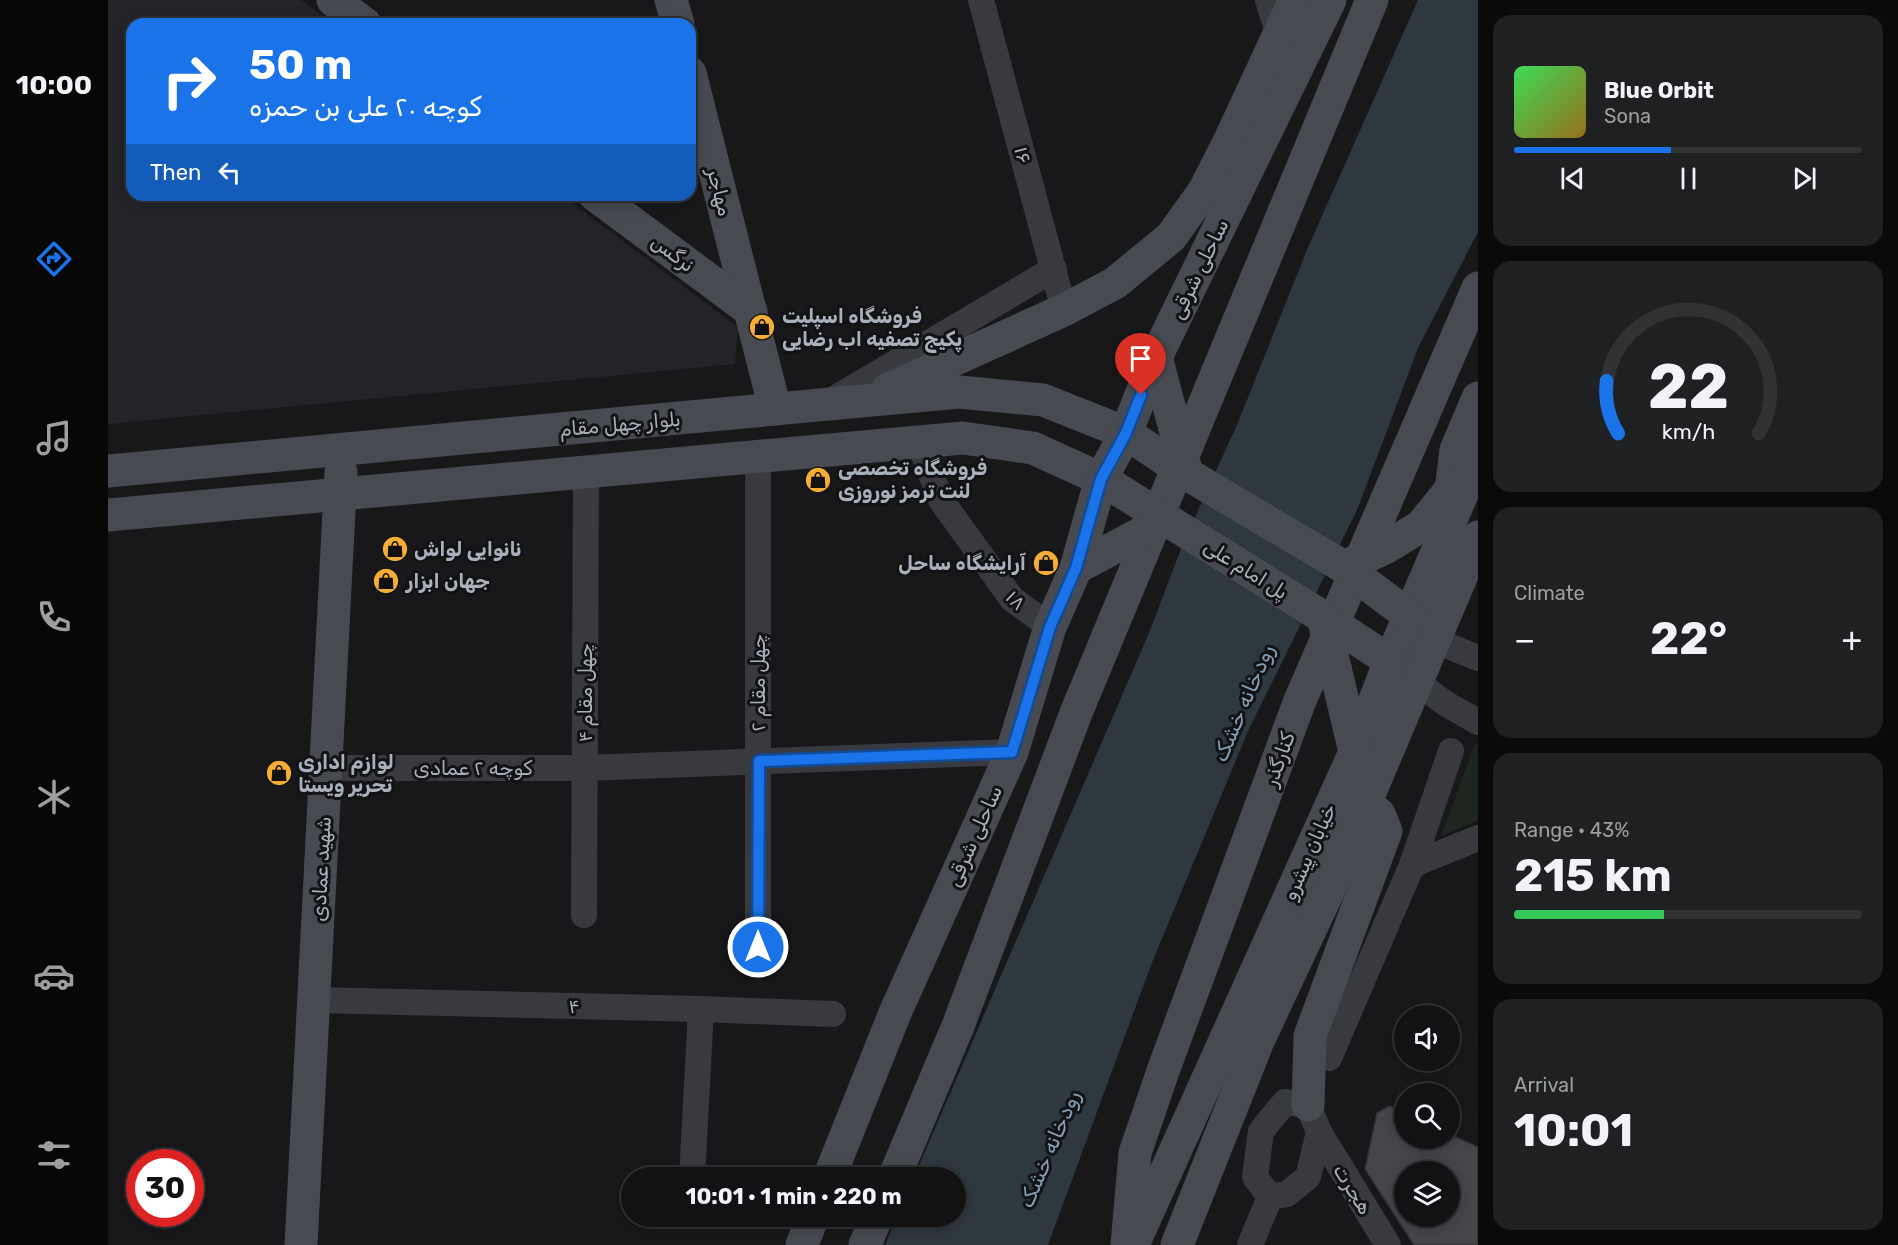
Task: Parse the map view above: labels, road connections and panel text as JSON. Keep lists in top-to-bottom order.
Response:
{
  "streets": {
    "main road": [
      "مهاجر",
      "نرگس",
      "ساحلی شرقی",
      "بلوار چهل مقام",
      "پل امام علی",
      "کنارگذر",
      "خیابان پیشرو",
      "شهید عمادی"
    ],
    "street": [
      "۱۶",
      "۱۸",
      "چهل مقام ۲",
      "چهل مقام ۴",
      "کوچه ۲ عمادی",
      "۴",
      "هجرت"
    ]
  },
  "crossings": [
    ["۱۶", "ساحلی شرقی"],
    ["مهاجر", "نرگس"],
    ["مهاجر", "بلوار چهل مقام"],
    ["ساحلی شرقی", "بلوار چهل مقام"],
    ["ساحلی شرقی", "پل امام علی"],
    ["ساحلی شرقی", "۱۸"],
    ["ساحلی شرقی", "کوچه ۲ عمادی"],
    ["بلوار چهل مقام", "شهید عمادی"],
    ["پل امام علی", "خیابان پیشرو"],
    ["چهل مقام ۲", "کوچه ۲ عمادی"],
    ["چهل مقام ۴", "کوچه ۲ عمادی"],
    ["کوچه ۲ عمادی", "شهید عمادی"],
    ["شهید عمادی", "۴"]
  ],
  "water": ["رودخانه خشک"],
  "places": {
    "shop": [
      "فروشگاه اسپلیت پکیج تصفیه اب رضایی",
      "فروشگاه تخصصی لنت ترمز نوروزی",
      "نانوایی لواش",
      "آرایشگاه ساحل",
      "جهان ابزار",
      "لوازم اداری تحریر ویستا"
    ]
  },
  "page": {
    "tabs": "10:00",
    "turn": ["50 m", "کوچه ۲۰ علی بن حمزه"],
    "song": ["Blue Orbit", "Sona"],
    "then": "Then",
    "tile": [
      "Climate",
      ["Range · 43%", "215 km"],
      ["Arrival", "10:01"]
    ],
    "heat": ["−", "22°", "+"],
    "limit": "30",
    "trip": "10:01 · 1 min · 220 m",
    "gauge": ["22", "km/h"]
  }
}
